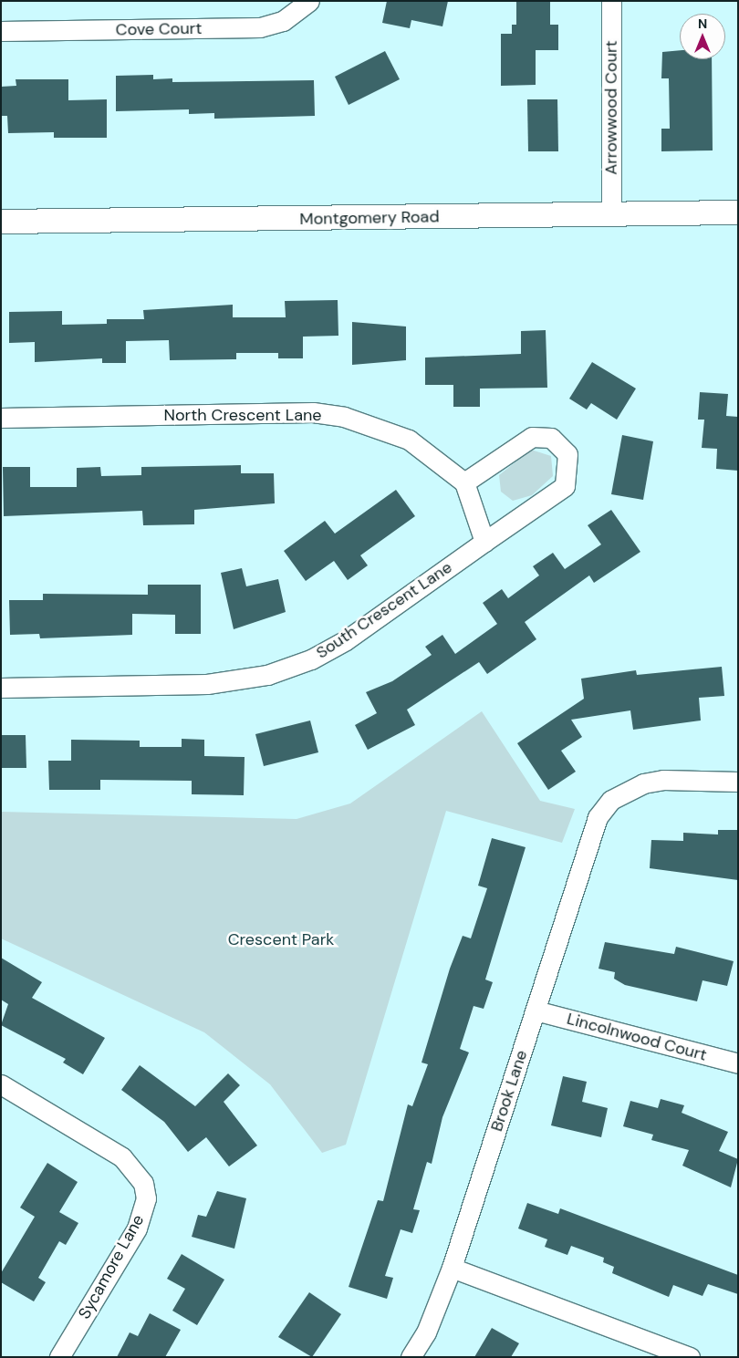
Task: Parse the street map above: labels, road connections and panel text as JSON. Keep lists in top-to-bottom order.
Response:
{
  "streets": {
    "street": [
      "Cove Court",
      "Arrowwood Court",
      "Montgomery Road",
      "North Crescent Lane",
      "South Crescent Lane",
      "Lincolnwood Court",
      "Brook Lane",
      "Sycamore Lane"
    ]
  },
  "crossings": [
    ["Arrowwood Court", "Montgomery Road"],
    ["North Crescent Lane", "South Crescent Lane"],
    ["Lincolnwood Court", "Brook Lane"]
  ],
  "parks": ["Crescent Park"],
  "north": "top"
}
